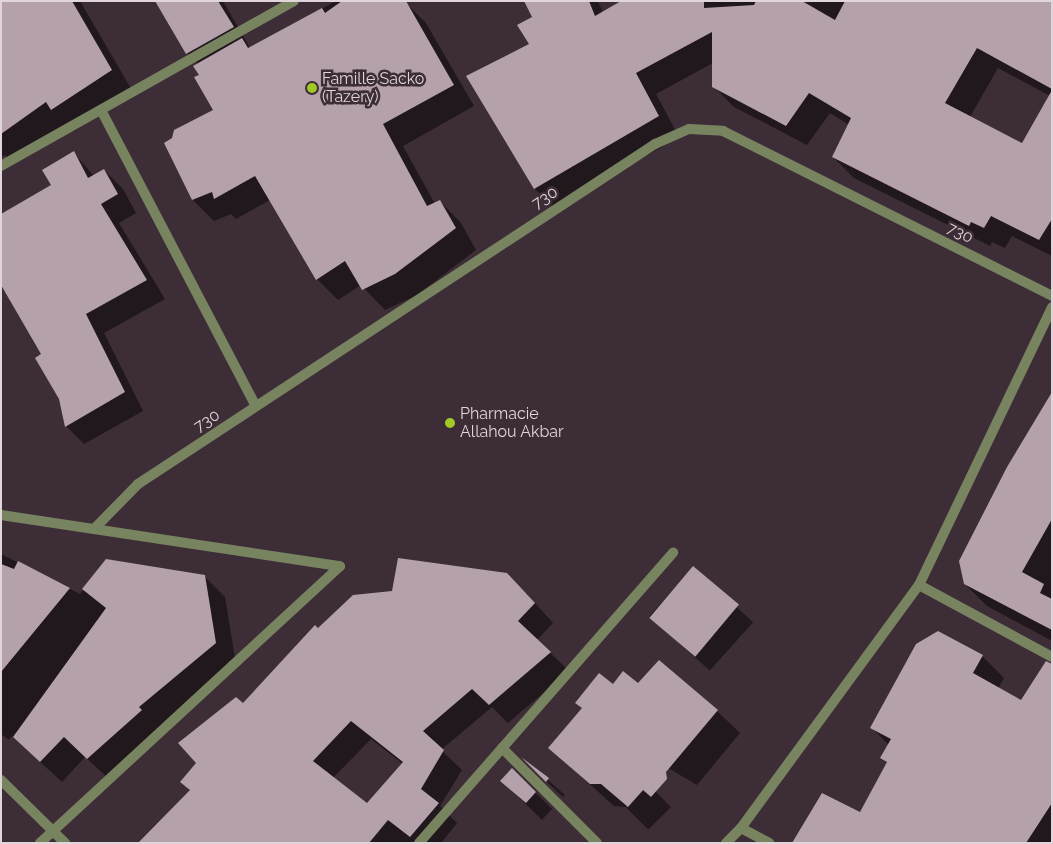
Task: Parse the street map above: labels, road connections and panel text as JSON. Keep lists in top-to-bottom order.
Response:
{
  "streets": {
    "street": ["730"]
  },
  "places": ["Famille Sacko (Tazery)", "Pharmacie Allahou Akbar"]
}
